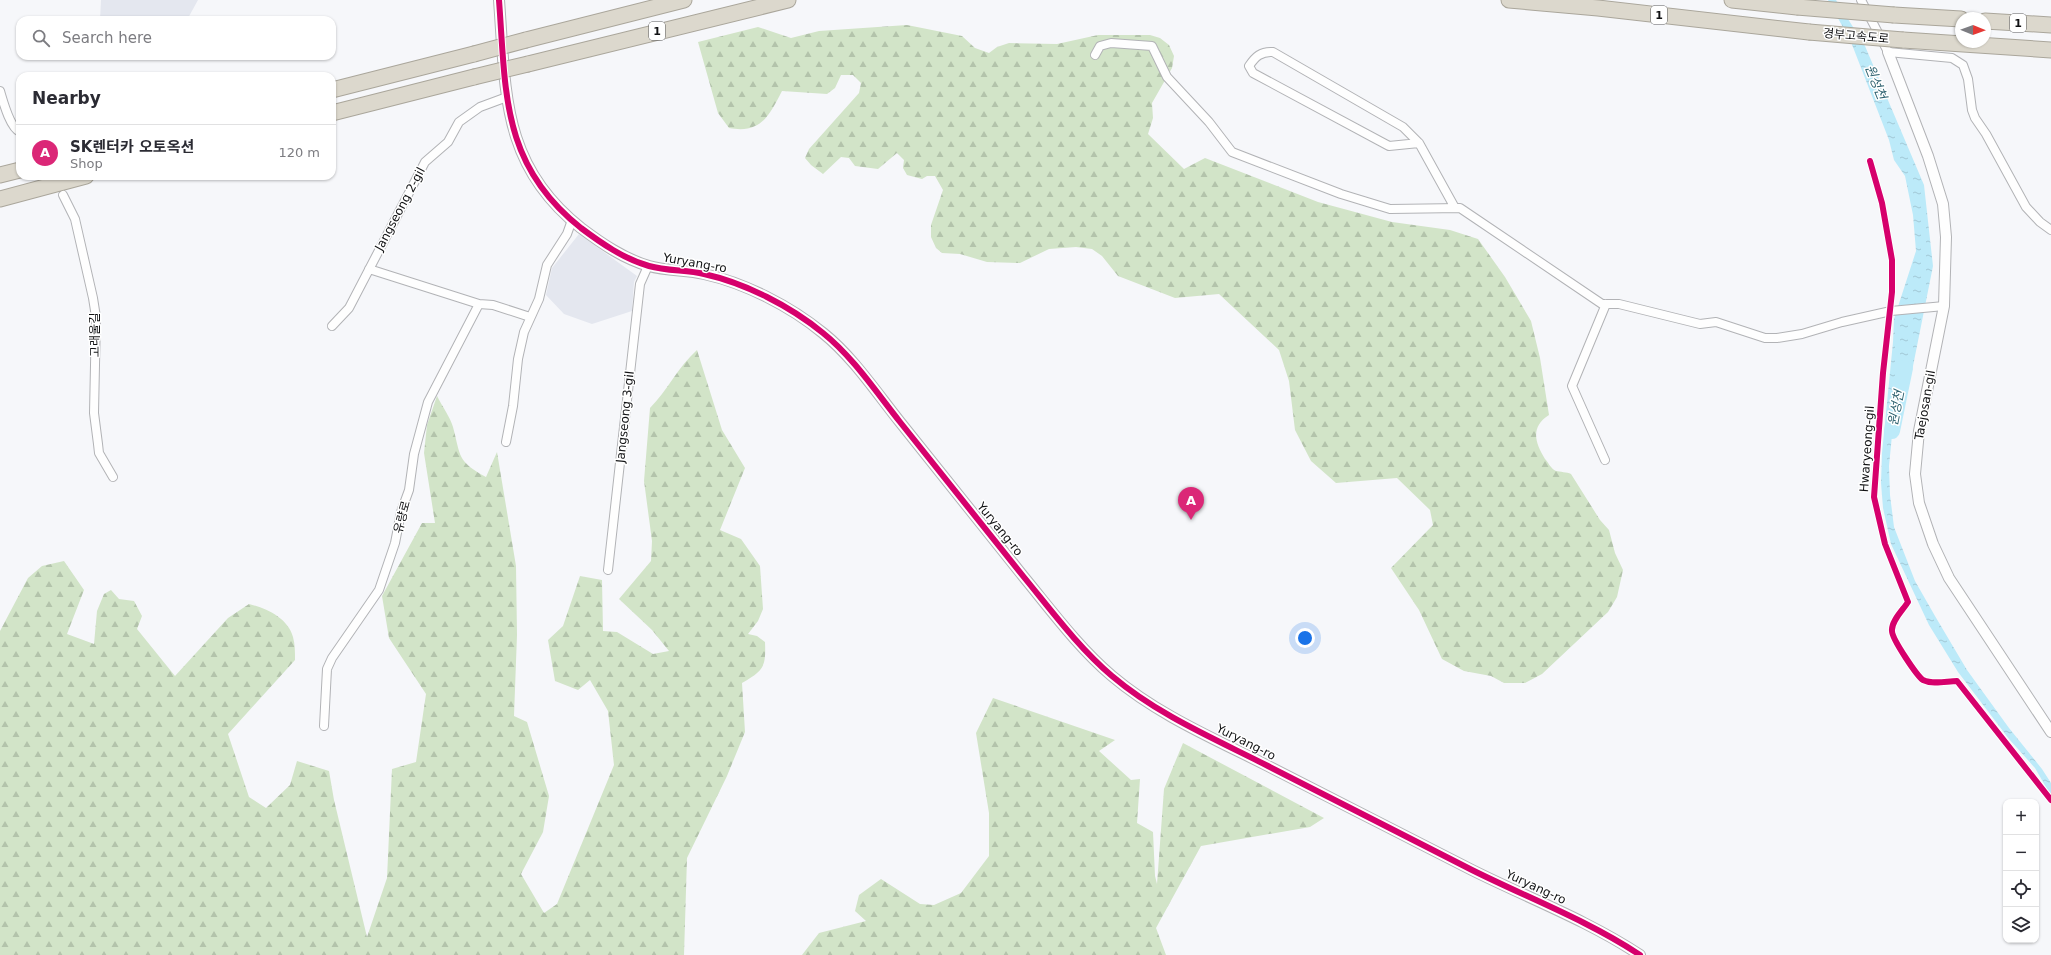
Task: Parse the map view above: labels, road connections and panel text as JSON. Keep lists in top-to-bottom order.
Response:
{
  "streets": {
    "highway": ["1", "경부고속도로"],
    "street": [
      "Jangseong 2-gil",
      "Yuryang-ro",
      "고래울길",
      "Taejosan-gil",
      "Jangseong 3-gil",
      "유량로"
    ],
    "cycle path": ["Hwaryeong-gil"]
  },
  "crossings": [
    ["Jangseong 2-gil", "Yuryang-ro"],
    ["Yuryang-ro", "Jangseong 3-gil"]
  ],
  "water": ["원성천"],
  "north": "right",
  "page": {
    "search": "Search here",
    "heading": "Nearby",
    "list": [
      {
        "mark": "A",
        "name": "SK렌터카 오토옥션",
        "note": "Shop",
        "value": "120 m"
      }
    ],
    "pins": "A",
    "map_buttons": ["+", "−"]
  }
}
